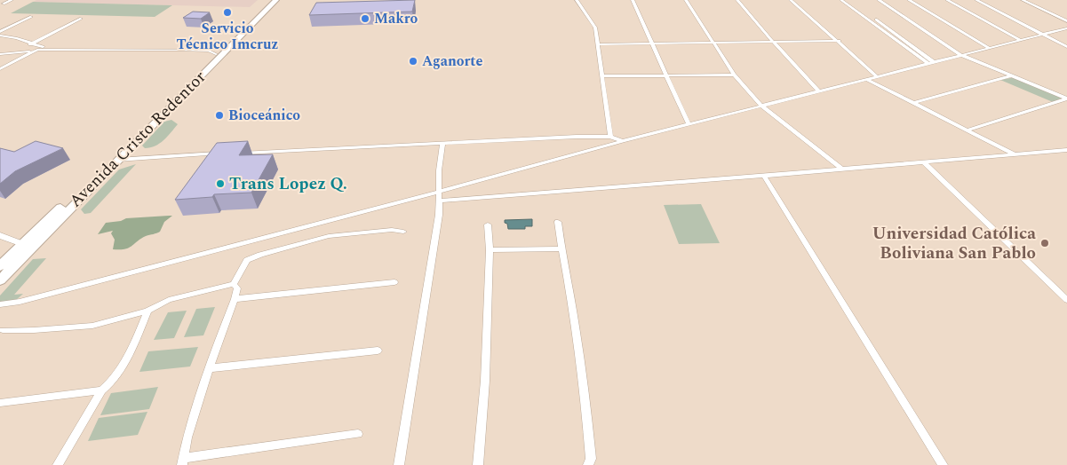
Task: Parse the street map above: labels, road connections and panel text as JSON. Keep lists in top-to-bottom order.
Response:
{
  "streets": {
    "highway": ["Avenida Cristo Redentor"]
  },
  "places": [
    "Servicio Técnico Imcruz",
    "Makro",
    "Aganorte",
    "Bioceánico",
    "Trans Lopez Q.",
    "Universidad Católica Boliviana San Pablo"
  ]
}
